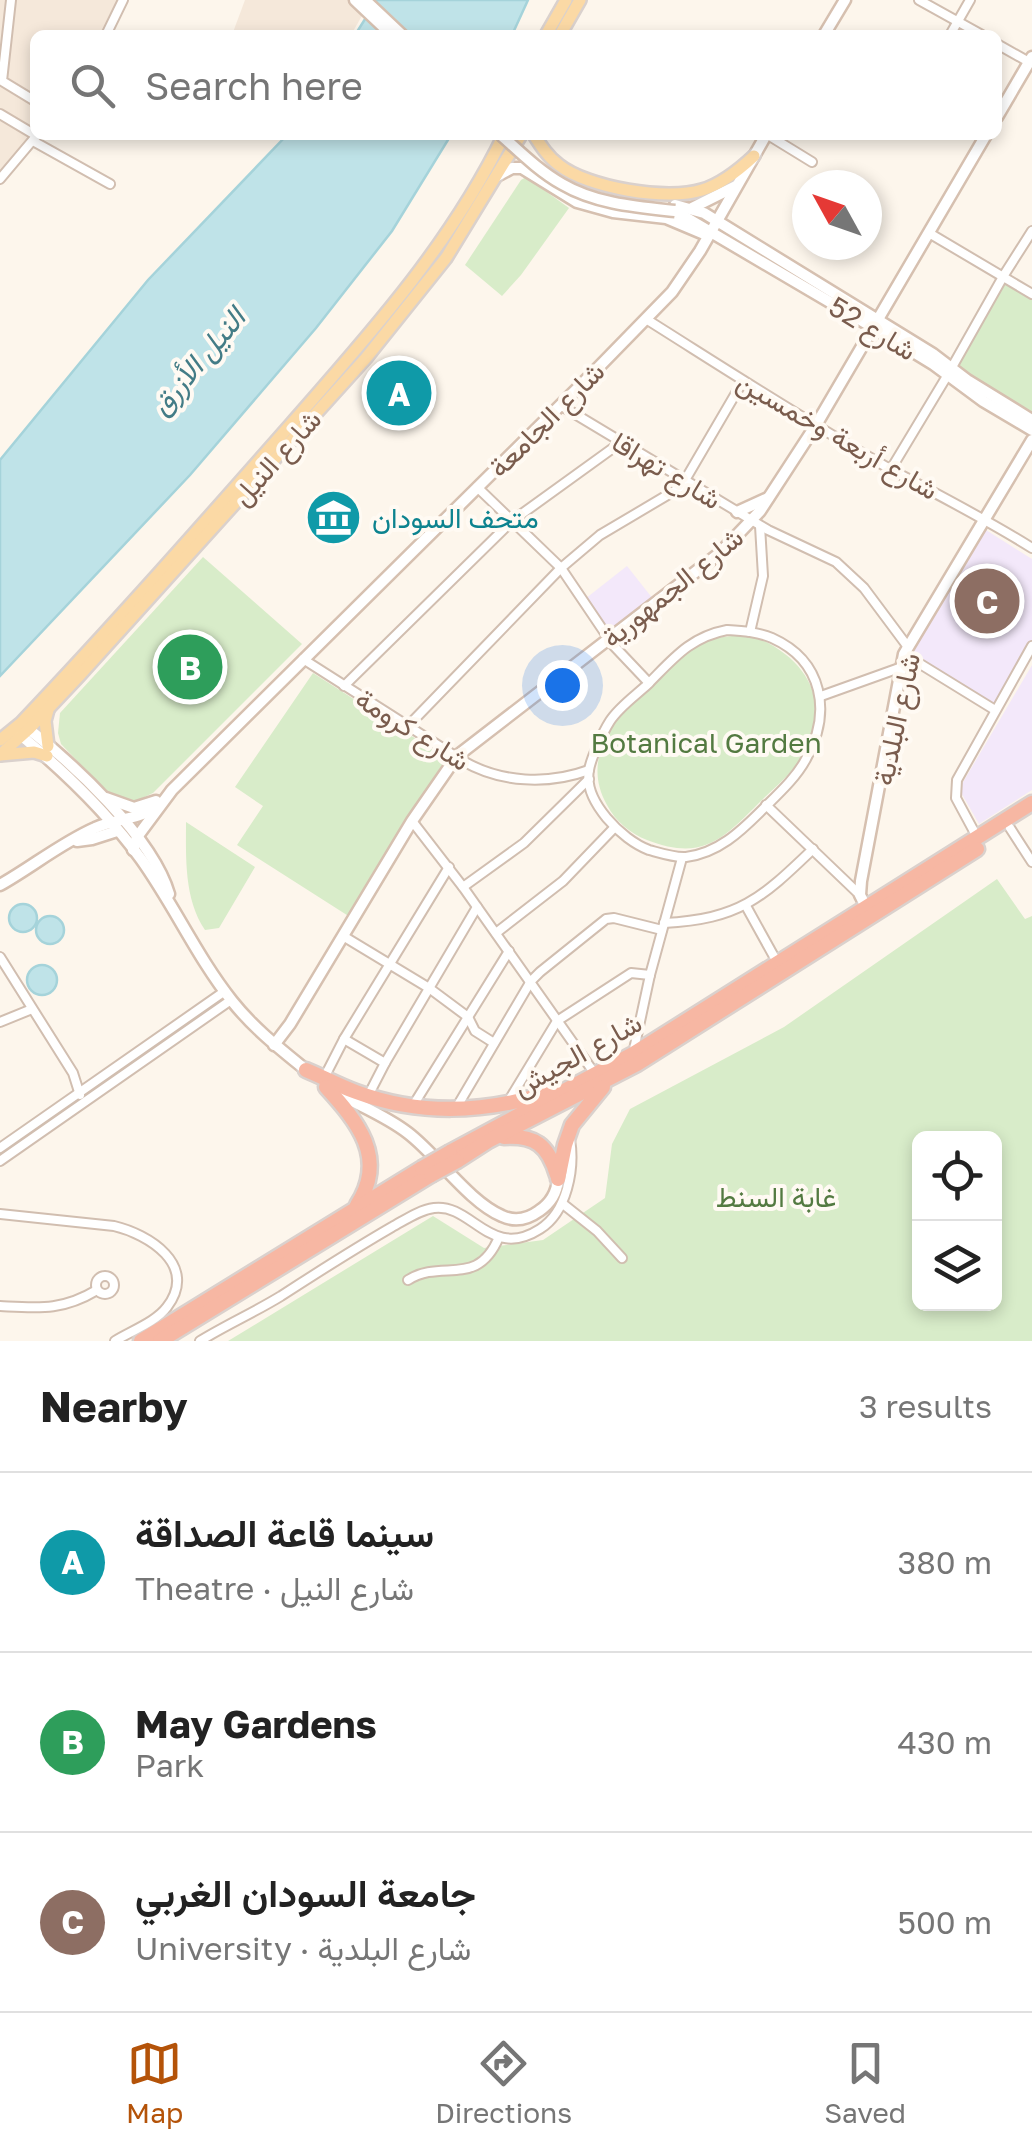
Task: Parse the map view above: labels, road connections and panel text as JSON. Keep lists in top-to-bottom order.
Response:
{
  "streets": {
    "highway": ["شارع الجيش"],
    "main road": [
      "شارع 52",
      "شارع الجامعة",
      "شارع النيل",
      "شارع الجمهورية",
      "شارع البلدية"
    ],
    "street": ["شارع أربعة وخمسين", "شارع تهراقا", "شارع كرومة"]
  },
  "crossings": [
    ["شارع 52", "شارع الجامعة"],
    ["شارع 52", "شارع الجمهورية"],
    ["شارع الجامعة", "شارع أربعة وخمسين"],
    ["شارع الجامعة", "شارع تهراقا"],
    ["شارع الجامعة", "شارع كرومة"],
    ["شارع أربعة وخمسين", "شارع الجمهورية"],
    ["شارع أربعة وخمسين", "شارع البلدية"],
    ["شارع تهراقا", "شارع الجمهورية"],
    ["شارع تهراقا", "شارع البلدية"],
    ["شارع الجمهورية", "شارع كرومة"],
    ["شارع البلدية", "شارع الجيش"]
  ],
  "water": ["النيل الأزرق"],
  "parks": ["Botanical Garden", "غابة السنط"],
  "places": {
    "museum": ["متحف السودان"]
  },
  "north": "top left",
  "page": {
    "search": "Search here",
    "pins": ["A", "C", "B"],
    "heading": ["Nearby", "3 results"],
    "list": [
      {
        "mark": "A",
        "name": "سينما قاعة الصداقة",
        "note": "Theatre · شارع النيل",
        "value": "380 m"
      },
      {
        "mark": "B",
        "name": "May Gardens",
        "note": "Park",
        "value": "430 m"
      },
      {
        "mark": "C",
        "name": "جامعة السودان الغربي",
        "note": "University · شارع البلدية",
        "value": "500 m"
      }
    ],
    "nav": ["Map", "Directions", "Saved"]
  }
}
